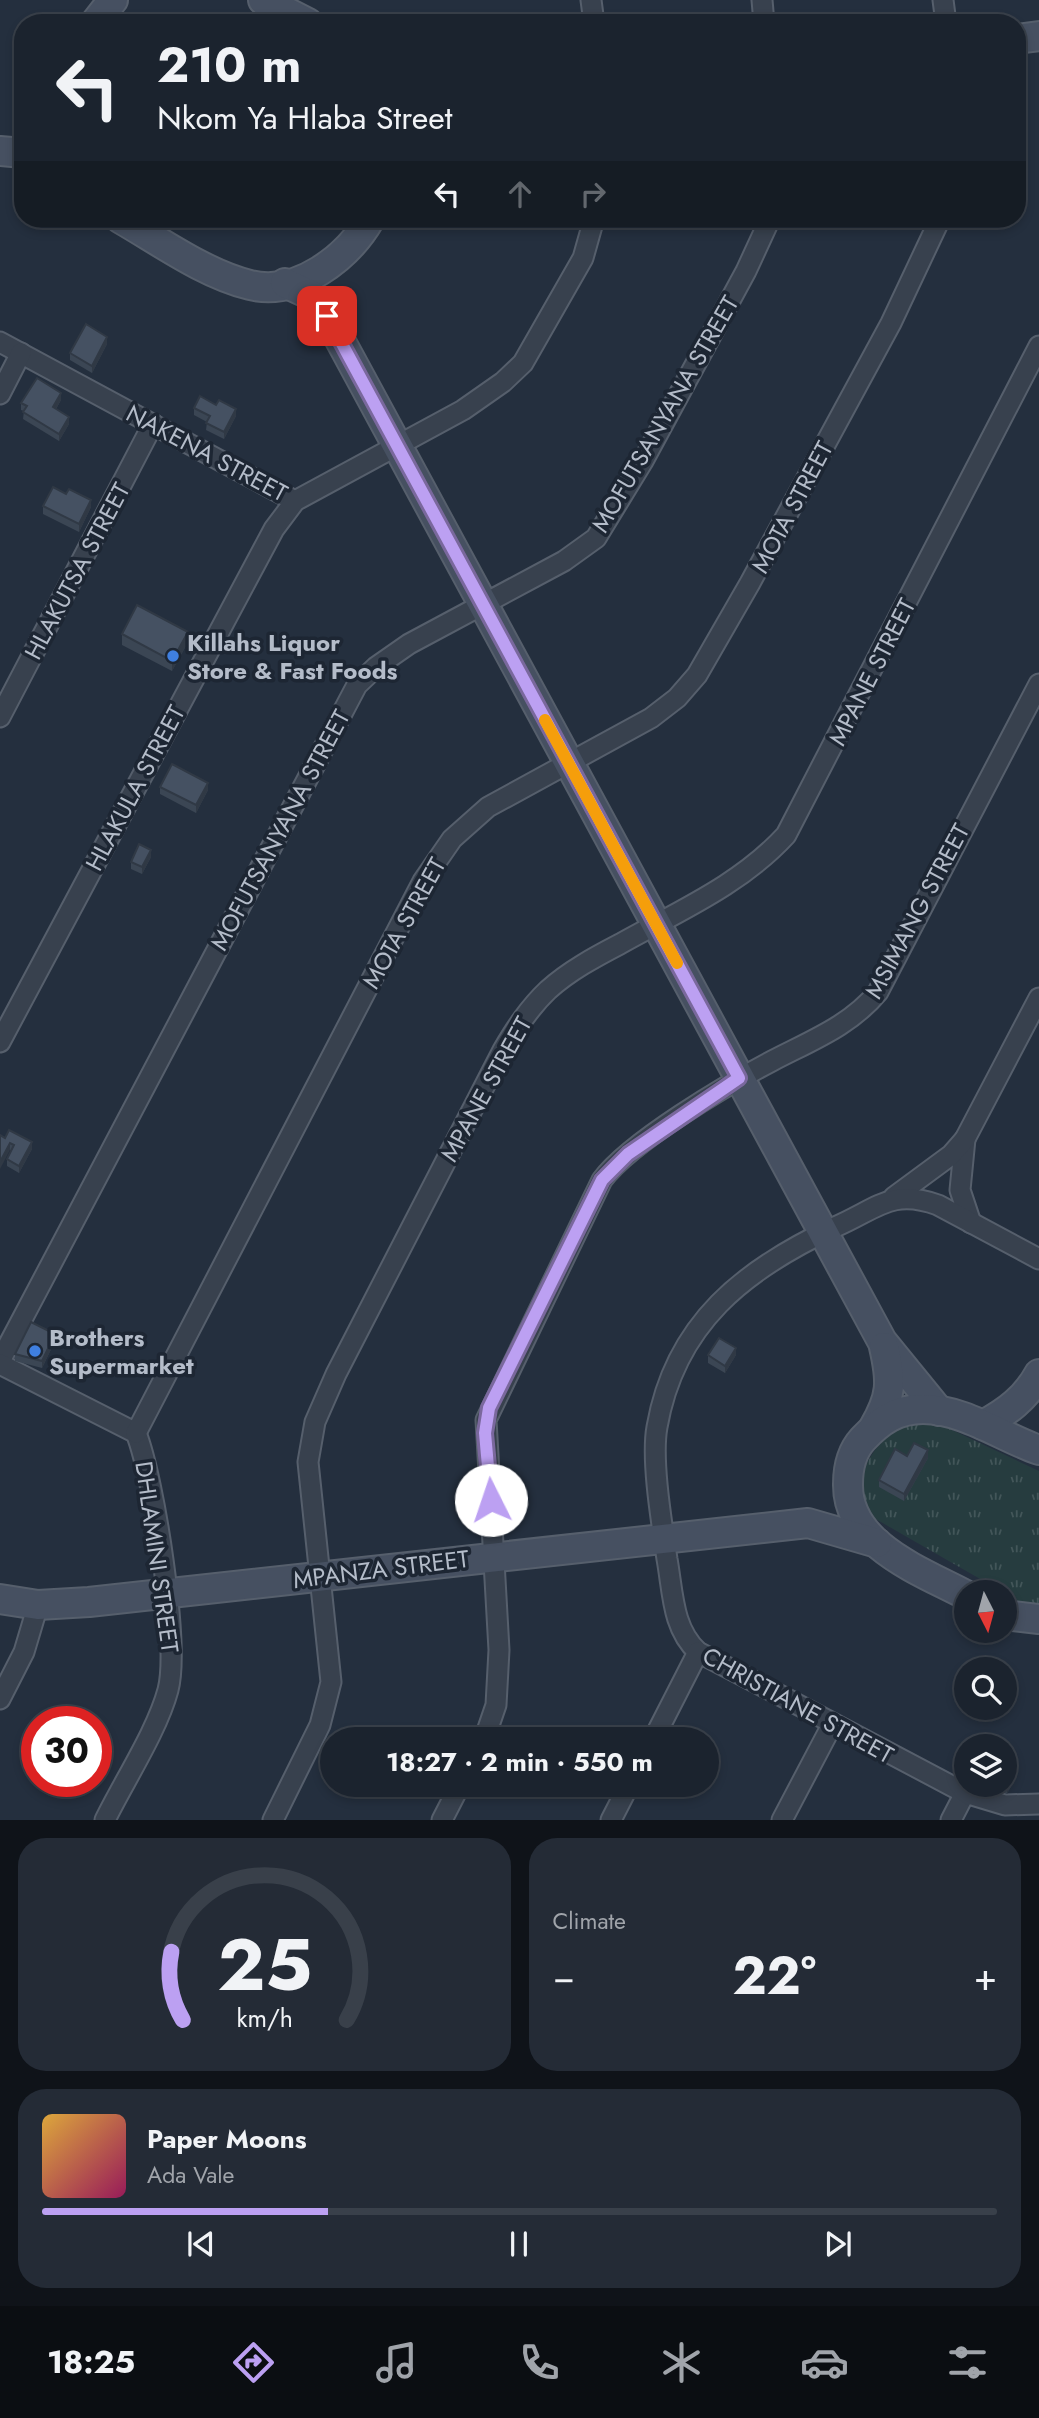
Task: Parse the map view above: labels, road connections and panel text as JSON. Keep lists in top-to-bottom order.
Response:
{
  "streets": {
    "street": [
      "MOFUTSANYANA STREET",
      "NAKENA STREET",
      "MOTA STREET",
      "HLAKUTSA STREET",
      "MPANE STREET",
      "HLAKULA STREET",
      "MSIMANG STREET",
      "DHLAMINI STREET",
      "MPANZA STREET",
      "CHRISTIANE STREET"
    ]
  },
  "crossings": [
    ["MOFUTSANYANA STREET", "DHLAMINI STREET"],
    ["NAKENA STREET", "HLAKUTSA STREET"],
    ["NAKENA STREET", "HLAKULA STREET"],
    ["MOTA STREET", "DHLAMINI STREET"],
    ["MPANE STREET", "MPANZA STREET"],
    ["MSIMANG STREET", "MPANZA STREET"],
    ["DHLAMINI STREET", "MPANZA STREET"],
    ["MPANZA STREET", "CHRISTIANE STREET"]
  ],
  "places": ["Killahs Liquor Store & Fast Foods", "Brothers Supermarket"],
  "north": "bottom",
  "page": {
    "turn": ["210 m", "Nkom Ya Hlaba Street"],
    "limit": "30",
    "trip": "18:27 · 2 min · 550 m",
    "tile": "Climate",
    "heat": ["−", "22°", "+"],
    "song": ["Paper Moons", "Ada Vale"],
    "tabs": "18:25",
    "gauge": ["25", "km/h"]
  }
}
